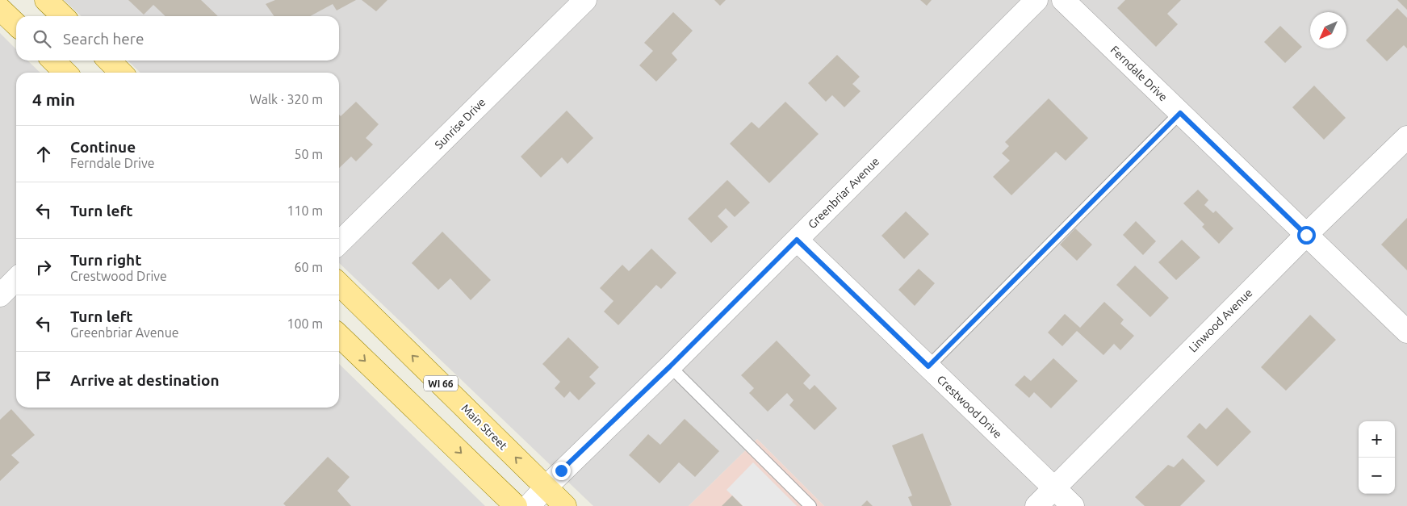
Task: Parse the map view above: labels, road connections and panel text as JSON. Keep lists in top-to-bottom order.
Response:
{
  "streets": {
    "main road": ["WI 66", "Main Street"],
    "street": [
      "Ferndale Drive",
      "Sunrise Drive",
      "Greenbriar Avenue",
      "Linwood Avenue",
      "Crestwood Drive"
    ]
  },
  "crossings": [
    ["Ferndale Drive", "Linwood Avenue"],
    ["Greenbriar Avenue", "Crestwood Drive"],
    ["Greenbriar Avenue", "Main Street"],
    ["Linwood Avenue", "Crestwood Drive"]
  ],
  "north": "bottom left",
  "page": {
    "search": "Search here",
    "heading": ["4 min", "Walk · 320 m"],
    "list": [
      ["Continue", "Ferndale Drive", "50 m"],
      ["Turn left", "110 m"],
      ["Turn right", "Crestwood Drive", "60 m"],
      ["Turn left", "Greenbriar Avenue", "100 m"],
      "Arrive at destination"
    ],
    "map_buttons": ["+", "−"]
  }
}
